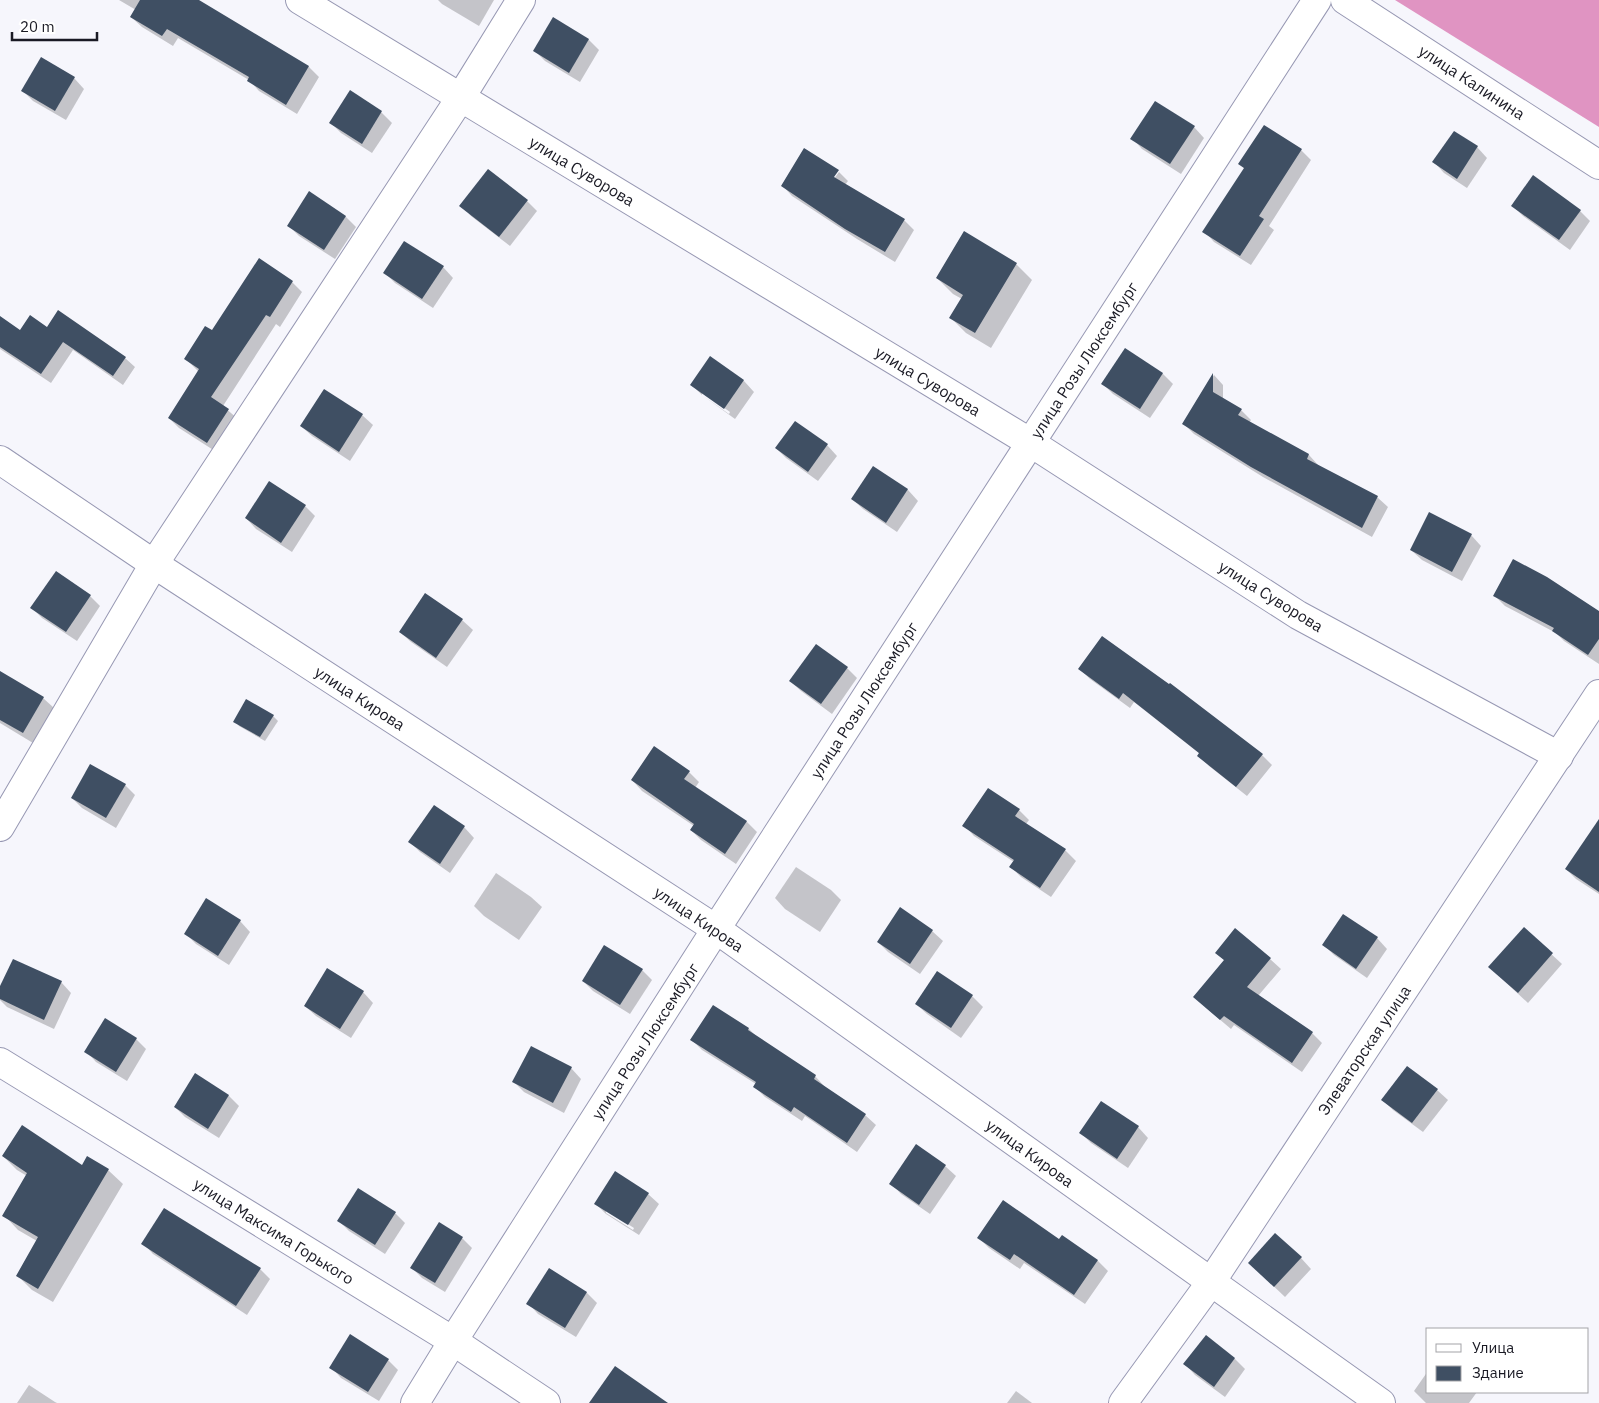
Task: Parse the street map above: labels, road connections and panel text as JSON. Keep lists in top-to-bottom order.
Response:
{
  "streets": {
    "street": [
      "улица Калинина",
      "улица Суворова",
      "улица Розы Люксембург",
      "улица Кирова",
      "Элеваторская улица",
      "улица Максима Горького"
    ]
  },
  "crossings": [
    ["улица Суворова", "улица Розы Люксембург"],
    ["улица Суворова", "Элеваторская улица"],
    ["улица Розы Люксембург", "улица Кирова"],
    ["улица Розы Люксембург", "улица Максима Горького"],
    ["улица Кирова", "Элеваторская улица"]
  ],
  "legend": ["Улица", "Здание"],
  "scale_bar": "20 m"
}
